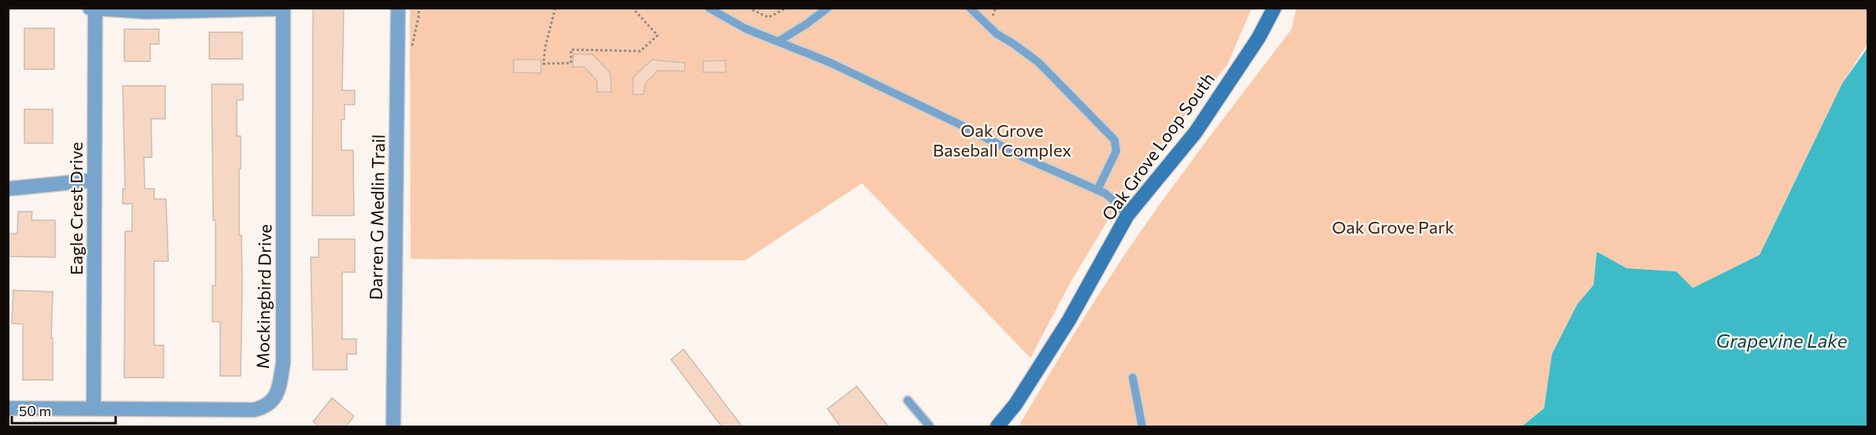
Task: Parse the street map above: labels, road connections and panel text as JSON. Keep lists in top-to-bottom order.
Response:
{
  "streets": {
    "street": [
      "Oak Grove Loop South",
      "Eagle Crest Drive",
      "Darren G Medlin Trail",
      "Mockingbird Drive"
    ]
  },
  "crossings": [
    ["Eagle Crest Drive", "Mockingbird Drive"]
  ],
  "water": ["Grapevine Lake"],
  "parks": ["Oak Grove Baseball Complex", "Oak Grove Park"],
  "scale_bar": "50 m"
}
